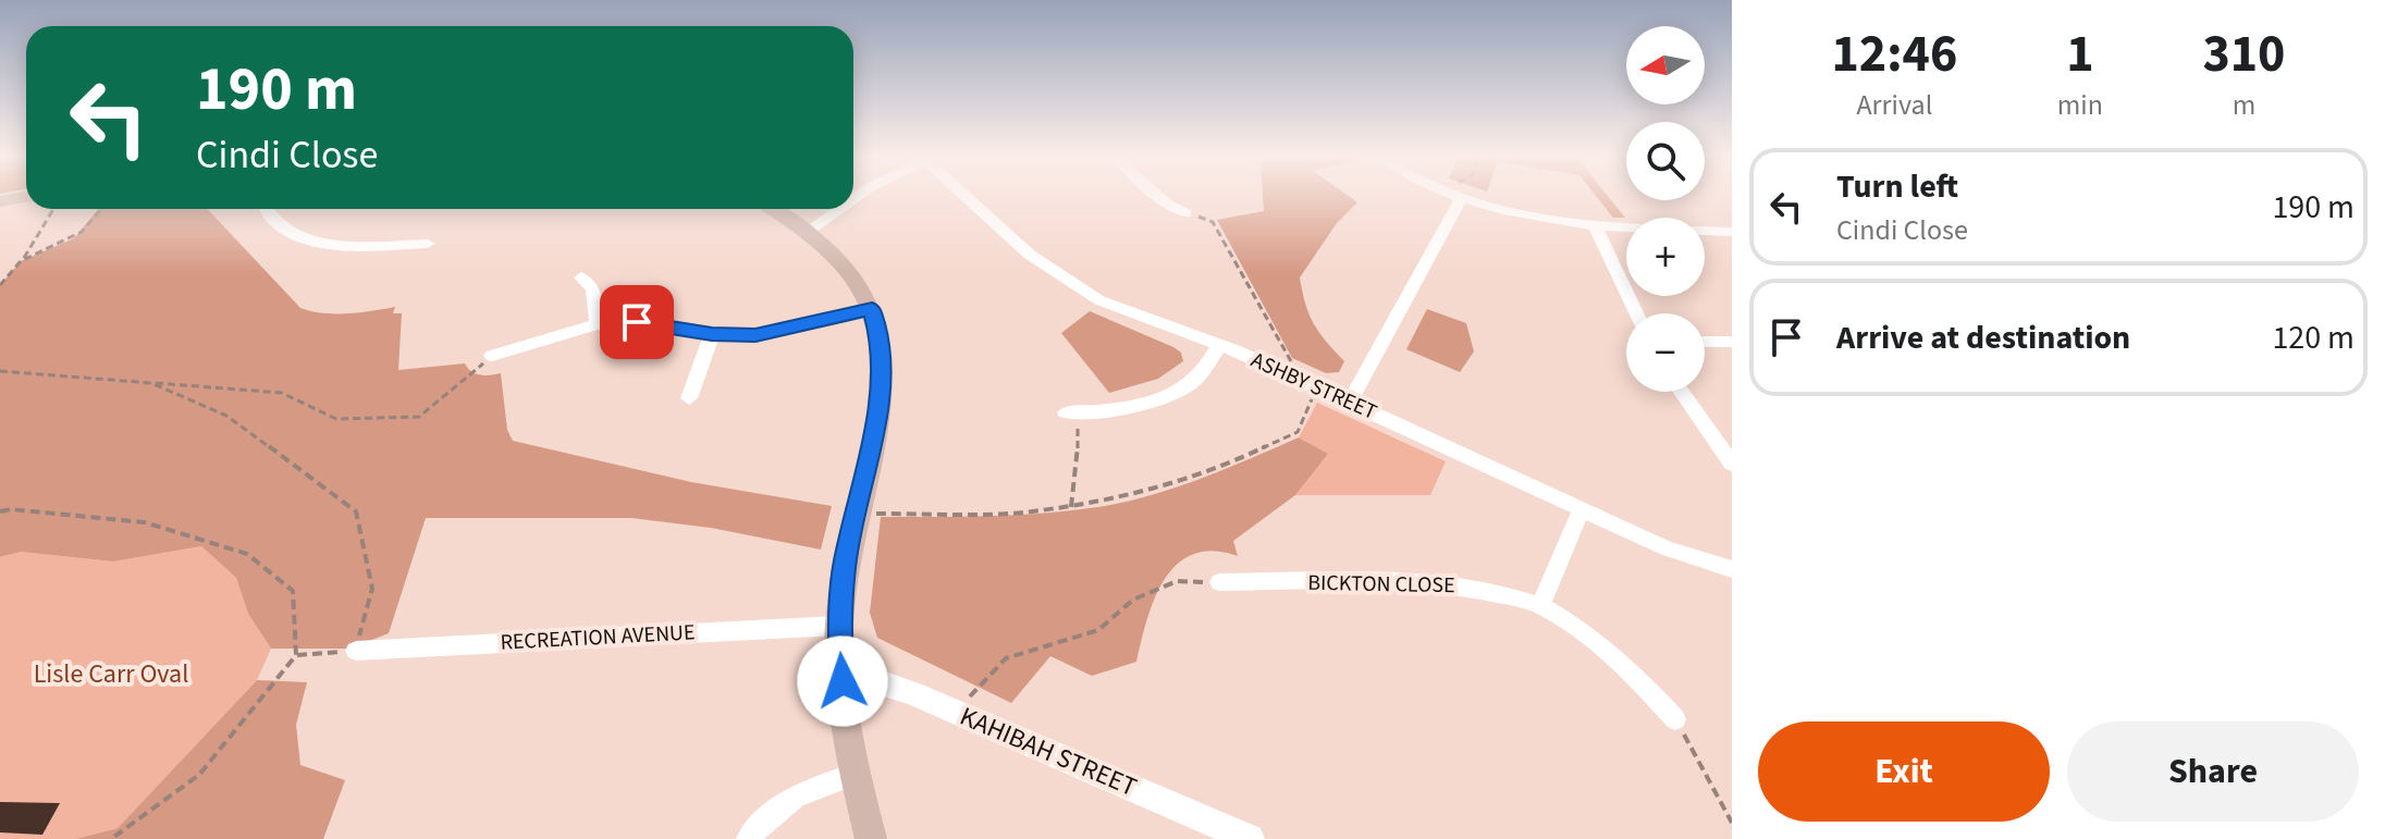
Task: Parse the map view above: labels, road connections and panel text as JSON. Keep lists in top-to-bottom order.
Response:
{
  "streets": {
    "street": [
      "ASHBY STREET",
      "BICKTON CLOSE",
      "RECREATION AVENUE",
      "KAHIBAH STREET"
    ]
  },
  "parks": ["Lisle Carr Oval"],
  "north": "left",
  "page": {
    "eta": [
      "12:46",
      "Arrival",
      "1",
      "min",
      "310",
      "m"
    ],
    "map_buttons": ["+", "−"],
    "turn": ["190 m", "Cindi Close"],
    "list": [
      {
        "name": "Turn left",
        "note": "Cindi Close",
        "value": "190 m"
      },
      {
        "name": "Arrive at destination",
        "value": "120 m"
      }
    ],
    "buttons": ["Exit", "Share"]
  }
}
